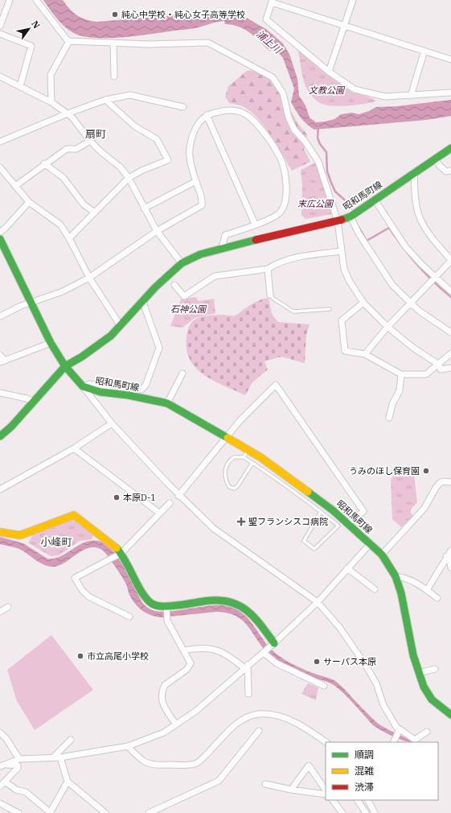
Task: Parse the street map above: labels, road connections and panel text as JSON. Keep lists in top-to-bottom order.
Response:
{
  "streets": {
    "main road": ["昭和馬町線"]
  },
  "districts": ["扇町", "小峰町"],
  "water": ["浦上川"],
  "parks": ["文教公園", "末広公園", "石神公園"],
  "places": {
    "other": [
      "純心中学校・純心女子高等学校",
      "うみのほし保育園",
      "本原D-1",
      "市立高尾小学校",
      "サーパス本原"
    ],
    "health": ["聖フランシスコ病院"]
  },
  "legend": ["順調", "混雑", "渋滞"],
  "north": "top right"
}
